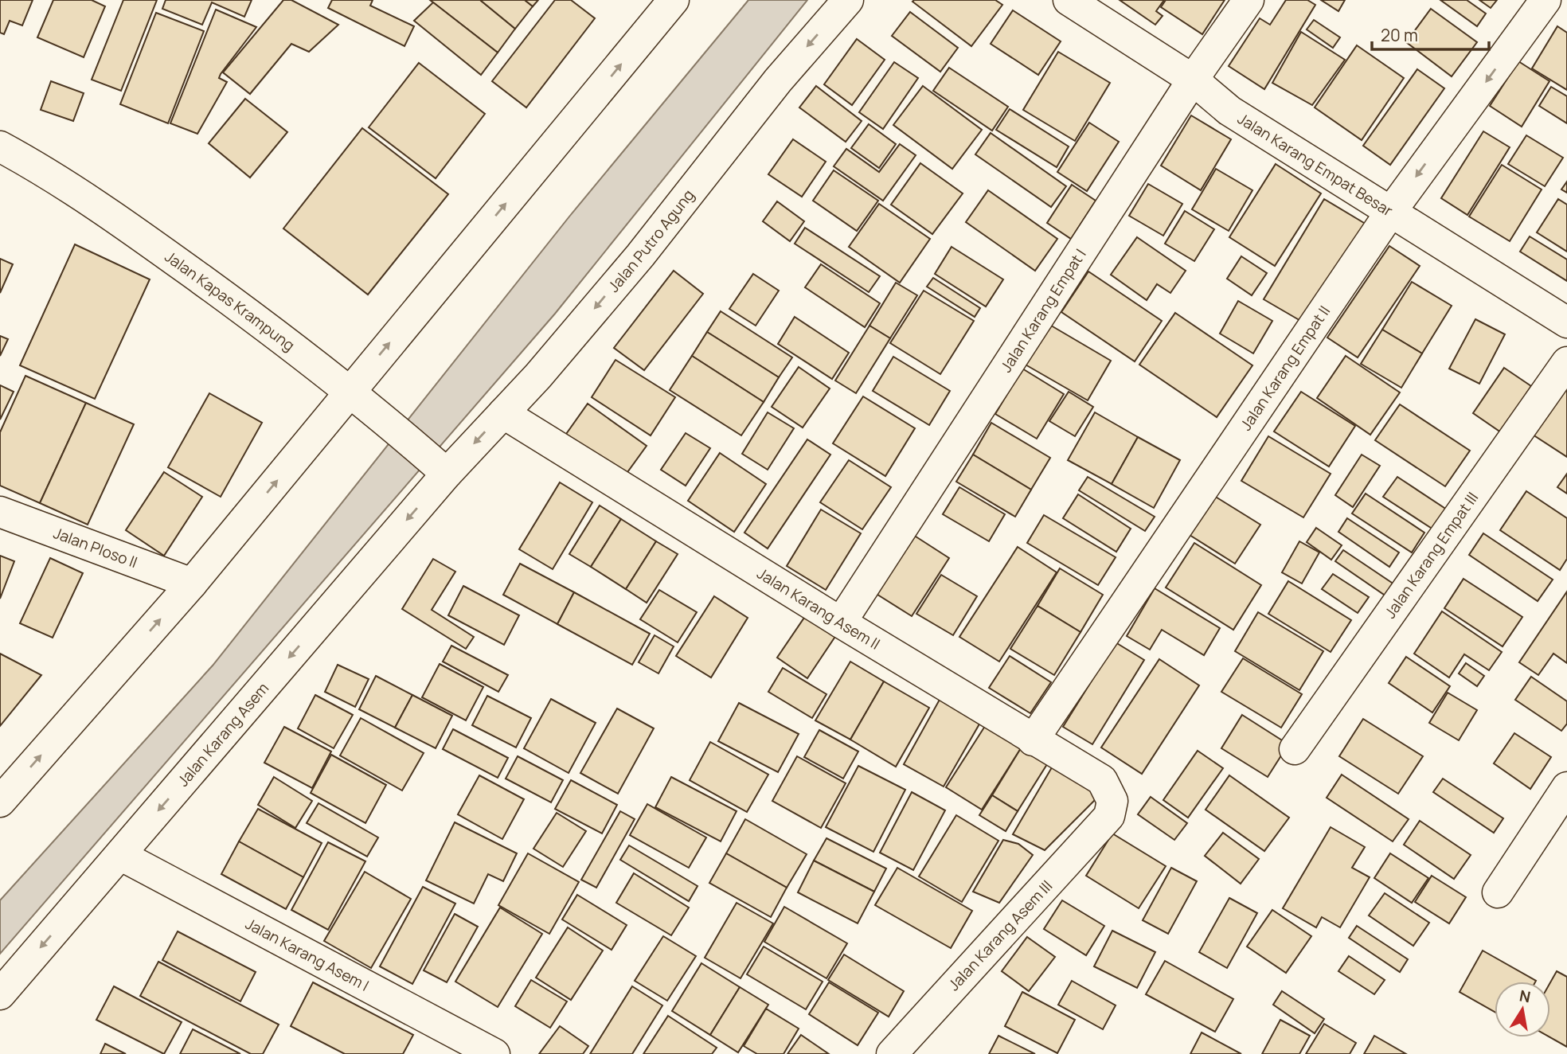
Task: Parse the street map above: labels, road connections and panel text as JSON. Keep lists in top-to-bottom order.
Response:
{
  "streets": {
    "street": [
      "Jalan Karang Empat Besar",
      "Jalan Putro Agung",
      "Jalan Kapas Krampung",
      "Jalan Karang Empat I",
      "Jalan Karang Empat II",
      "Jalan Ploso II",
      "Jalan Karang Empat III",
      "Jalan Karang Asem II",
      "Jalan Karang Asem",
      "Jalan Karang Asem III",
      "Jalan Karang Asem I"
    ]
  },
  "crossings": [
    ["Jalan Karang Empat Besar", "Jalan Karang Empat I"],
    ["Jalan Karang Empat Besar", "Jalan Karang Empat II"],
    ["Jalan Putro Agung", "Jalan Kapas Krampung"],
    ["Jalan Putro Agung", "Jalan Karang Asem II"],
    ["Jalan Putro Agung", "Jalan Karang Asem"],
    ["Jalan Kapas Krampung", "Jalan Karang Asem"],
    ["Jalan Karang Empat I", "Jalan Karang Asem II"],
    ["Jalan Karang Empat II", "Jalan Karang Asem II"],
    ["Jalan Karang Asem II", "Jalan Karang Asem III"],
    ["Jalan Karang Asem", "Jalan Karang Asem I"]
  ],
  "scale_bar": "20 m",
  "north": "top"
}
